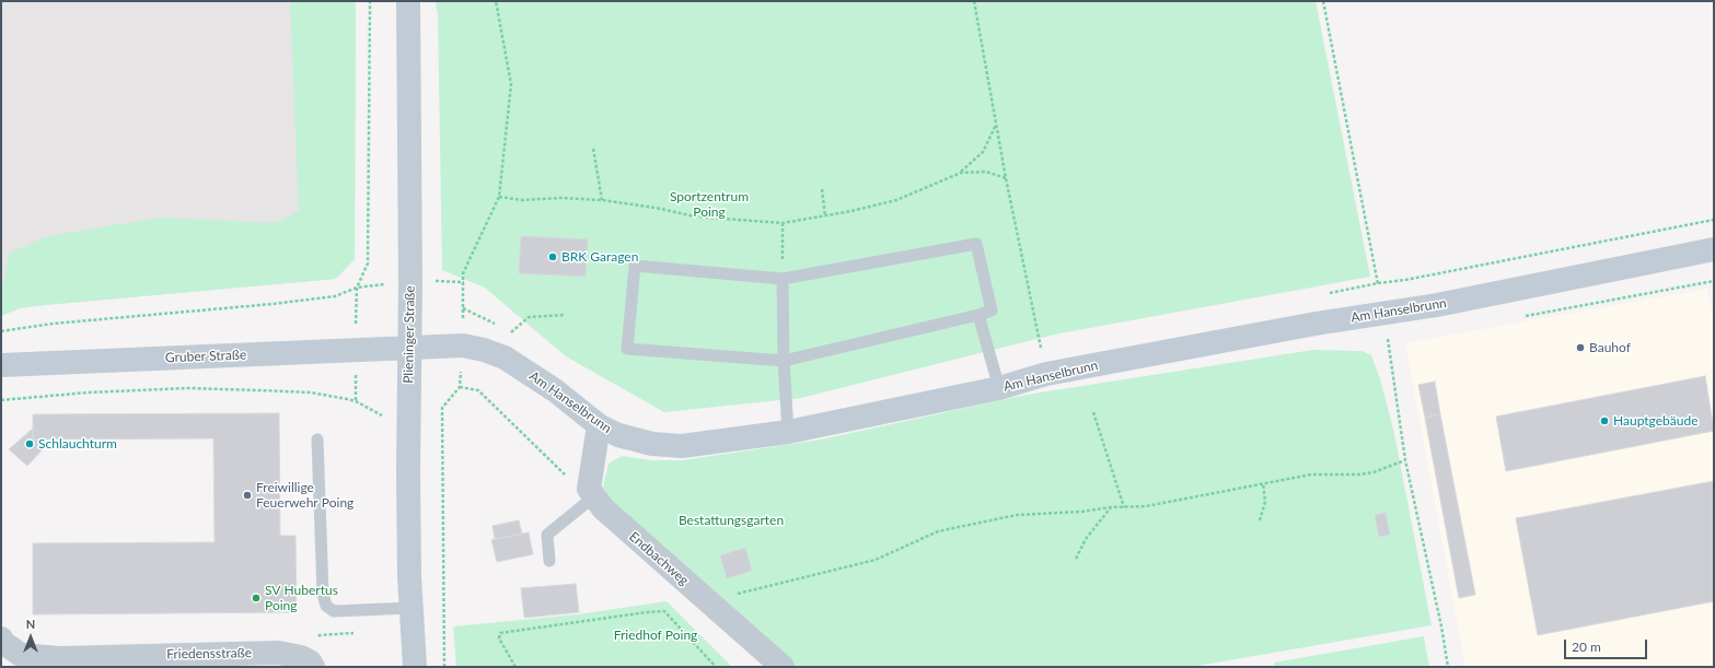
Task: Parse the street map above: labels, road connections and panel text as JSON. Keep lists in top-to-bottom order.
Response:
{
  "streets": {
    "street": [
      "Am Hanselbrunn",
      "Plieninger Straße",
      "Gruber Straße",
      "Endbachweg",
      "Friedensstraße"
    ]
  },
  "crossings": [
    ["Am Hanselbrunn", "Plieninger Straße"],
    ["Am Hanselbrunn", "Gruber Straße"],
    ["Plieninger Straße", "Gruber Straße"]
  ],
  "parks": ["Sportzentrum Poing", "Bestattungsgarten", "Friedhof Poing"],
  "places": [
    "BRK Garagen",
    "Bauhof",
    "Hauptgebäude",
    "Schlauchturm",
    "Freiwillige Feuerwehr Poing",
    "SV Hubertus Poing"
  ],
  "scale_bar": "20 m",
  "north": "top"
}
